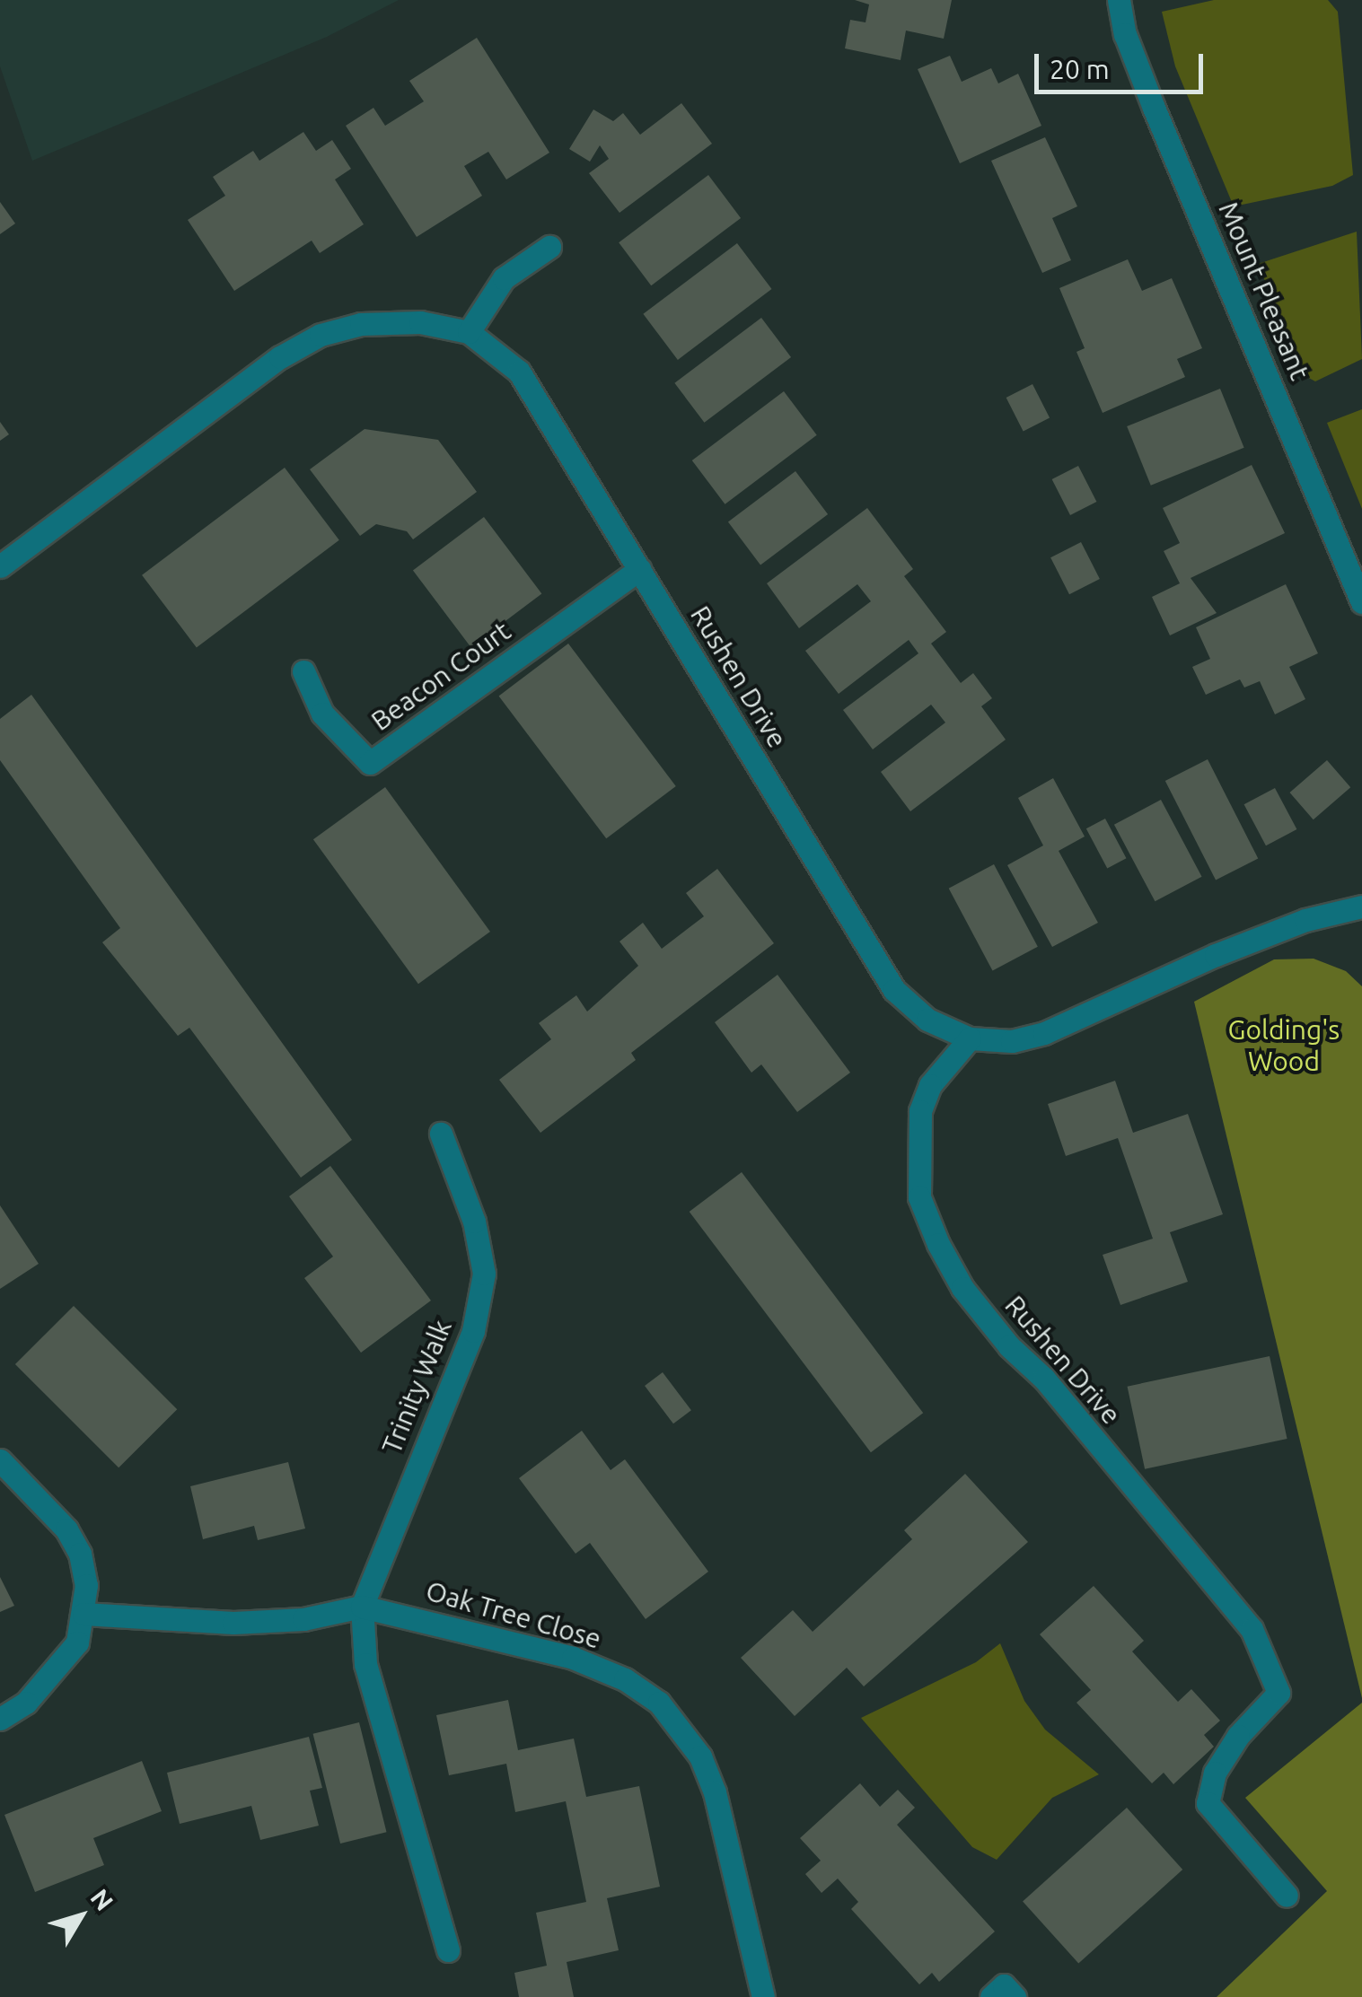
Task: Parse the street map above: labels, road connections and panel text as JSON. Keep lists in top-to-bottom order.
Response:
{
  "streets": {
    "street": [
      "Mount Pleasant",
      "Beacon Court",
      "Rushen Drive",
      "Trinity Walk",
      "Oak Tree Close"
    ]
  },
  "crossings": [
    ["Beacon Court", "Rushen Drive"],
    ["Trinity Walk", "Oak Tree Close"]
  ],
  "parks": ["Golding's Wood"],
  "scale_bar": "20 m",
  "north": "top right"
}
